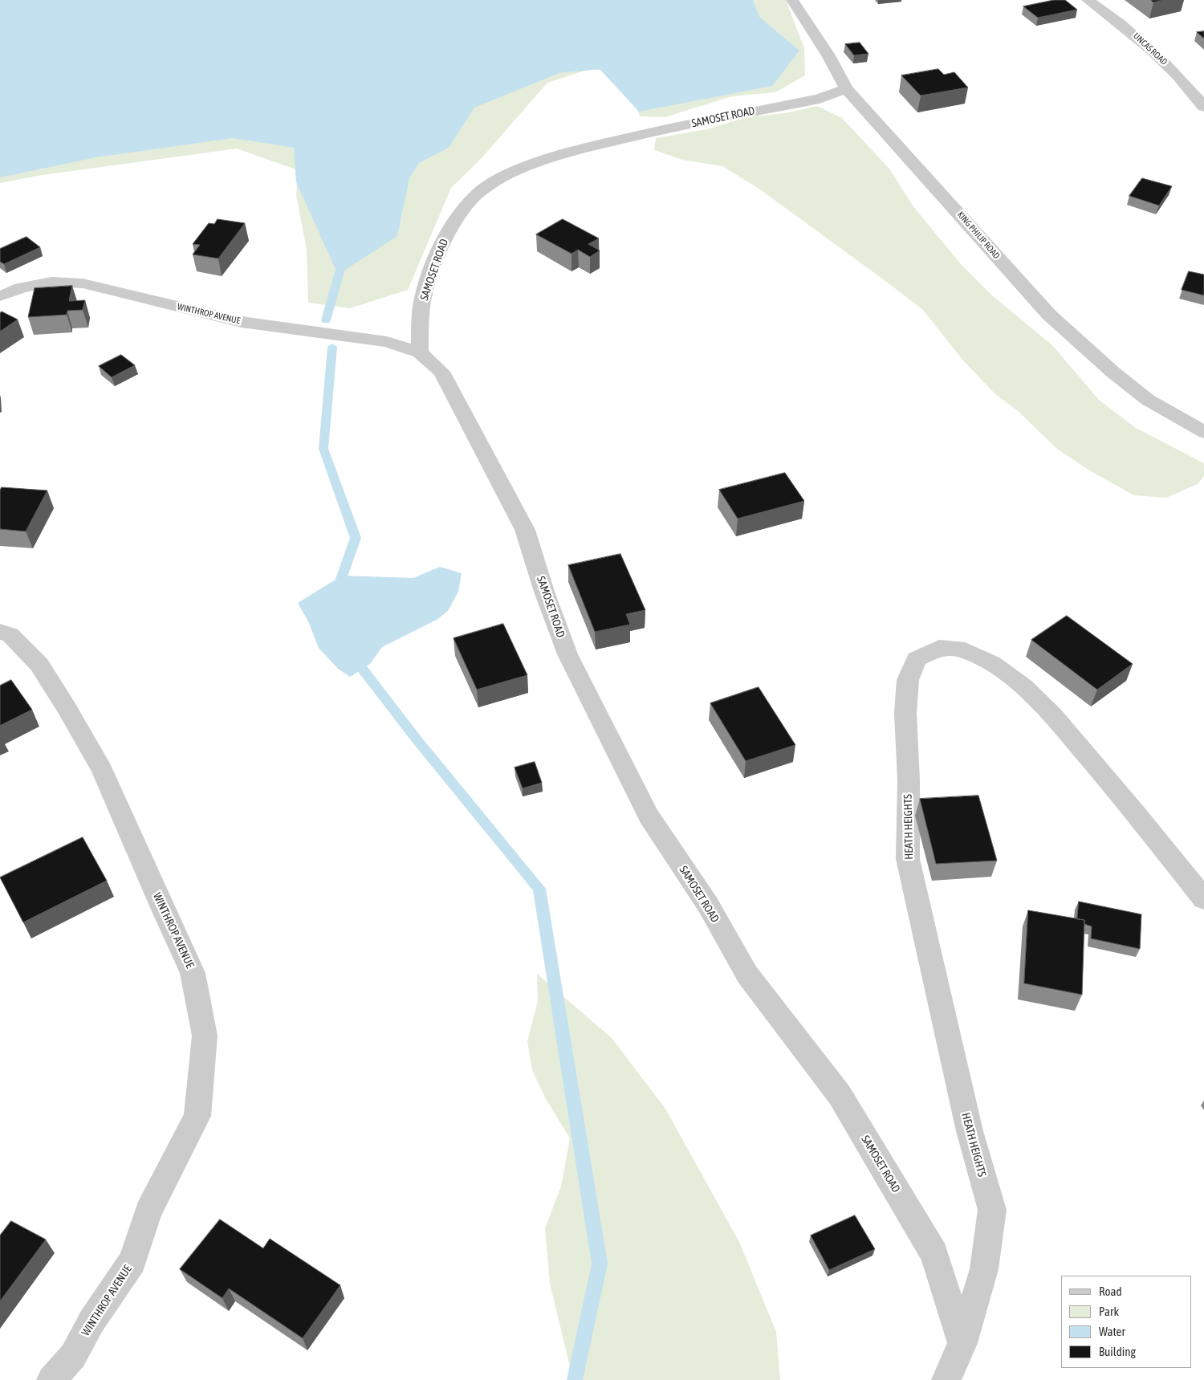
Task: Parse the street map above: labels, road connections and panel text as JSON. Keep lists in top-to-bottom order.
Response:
{
  "streets": {
    "street": [
      "UNCAS ROAD",
      "SAMOSET ROAD",
      "KING PHILIP ROAD",
      "WINTHROP AVENUE",
      "HEATH HEIGHTS"
    ]
  },
  "crossings": [
    ["SAMOSET ROAD", "KING PHILIP ROAD"],
    ["SAMOSET ROAD", "WINTHROP AVENUE"],
    ["SAMOSET ROAD", "HEATH HEIGHTS"]
  ],
  "legend": [
    "Road",
    "Park",
    "Water",
    "Building"
  ]
}
